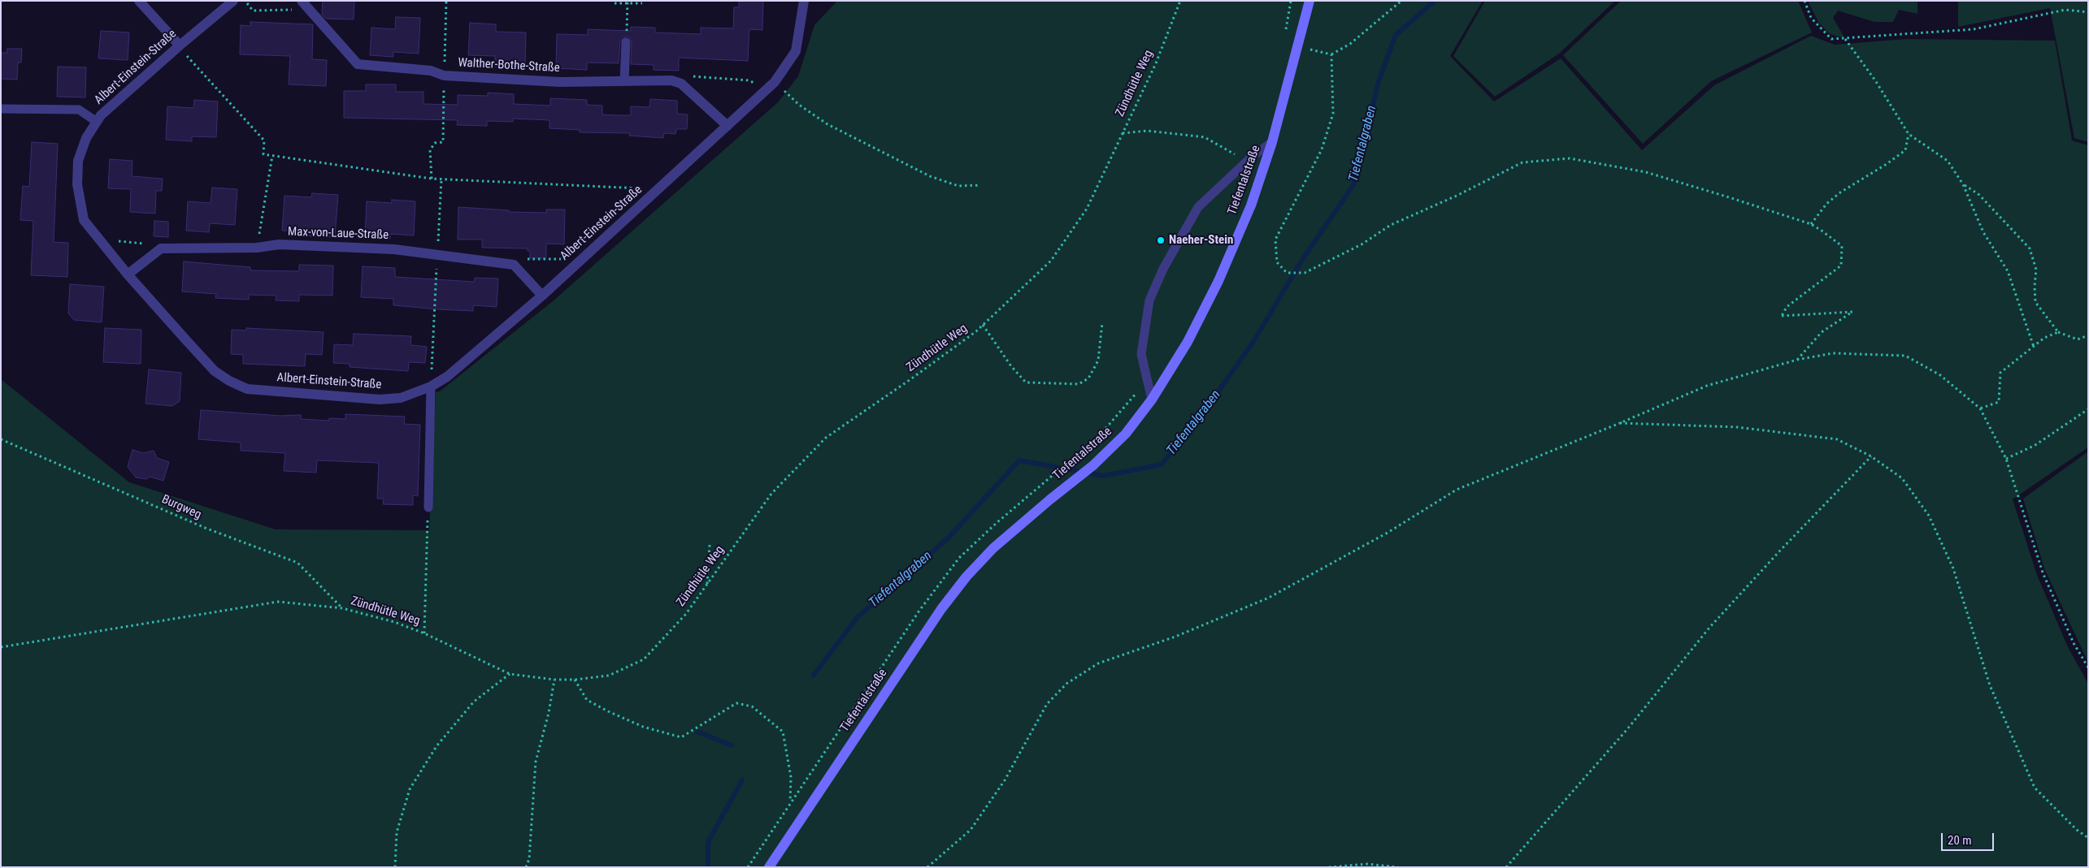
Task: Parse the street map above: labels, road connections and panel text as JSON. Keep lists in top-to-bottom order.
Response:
{
  "streets": {
    "street": [
      "Walther-Bothe-Straße",
      "Albert-Einstein-Straße",
      "Tiefentalstraße",
      "Max-von-Laue-Straße"
    ],
    "path": ["Zündhütle Weg", "Burgweg"]
  },
  "crossings": [
    ["Walther-Bothe-Straße", "Albert-Einstein-Straße"],
    ["Zündhütle Weg", "Burgweg"]
  ],
  "water": ["Tiefentalgraben"],
  "places": ["Naeher-Stein"],
  "scale_bar": "20 m"
}
